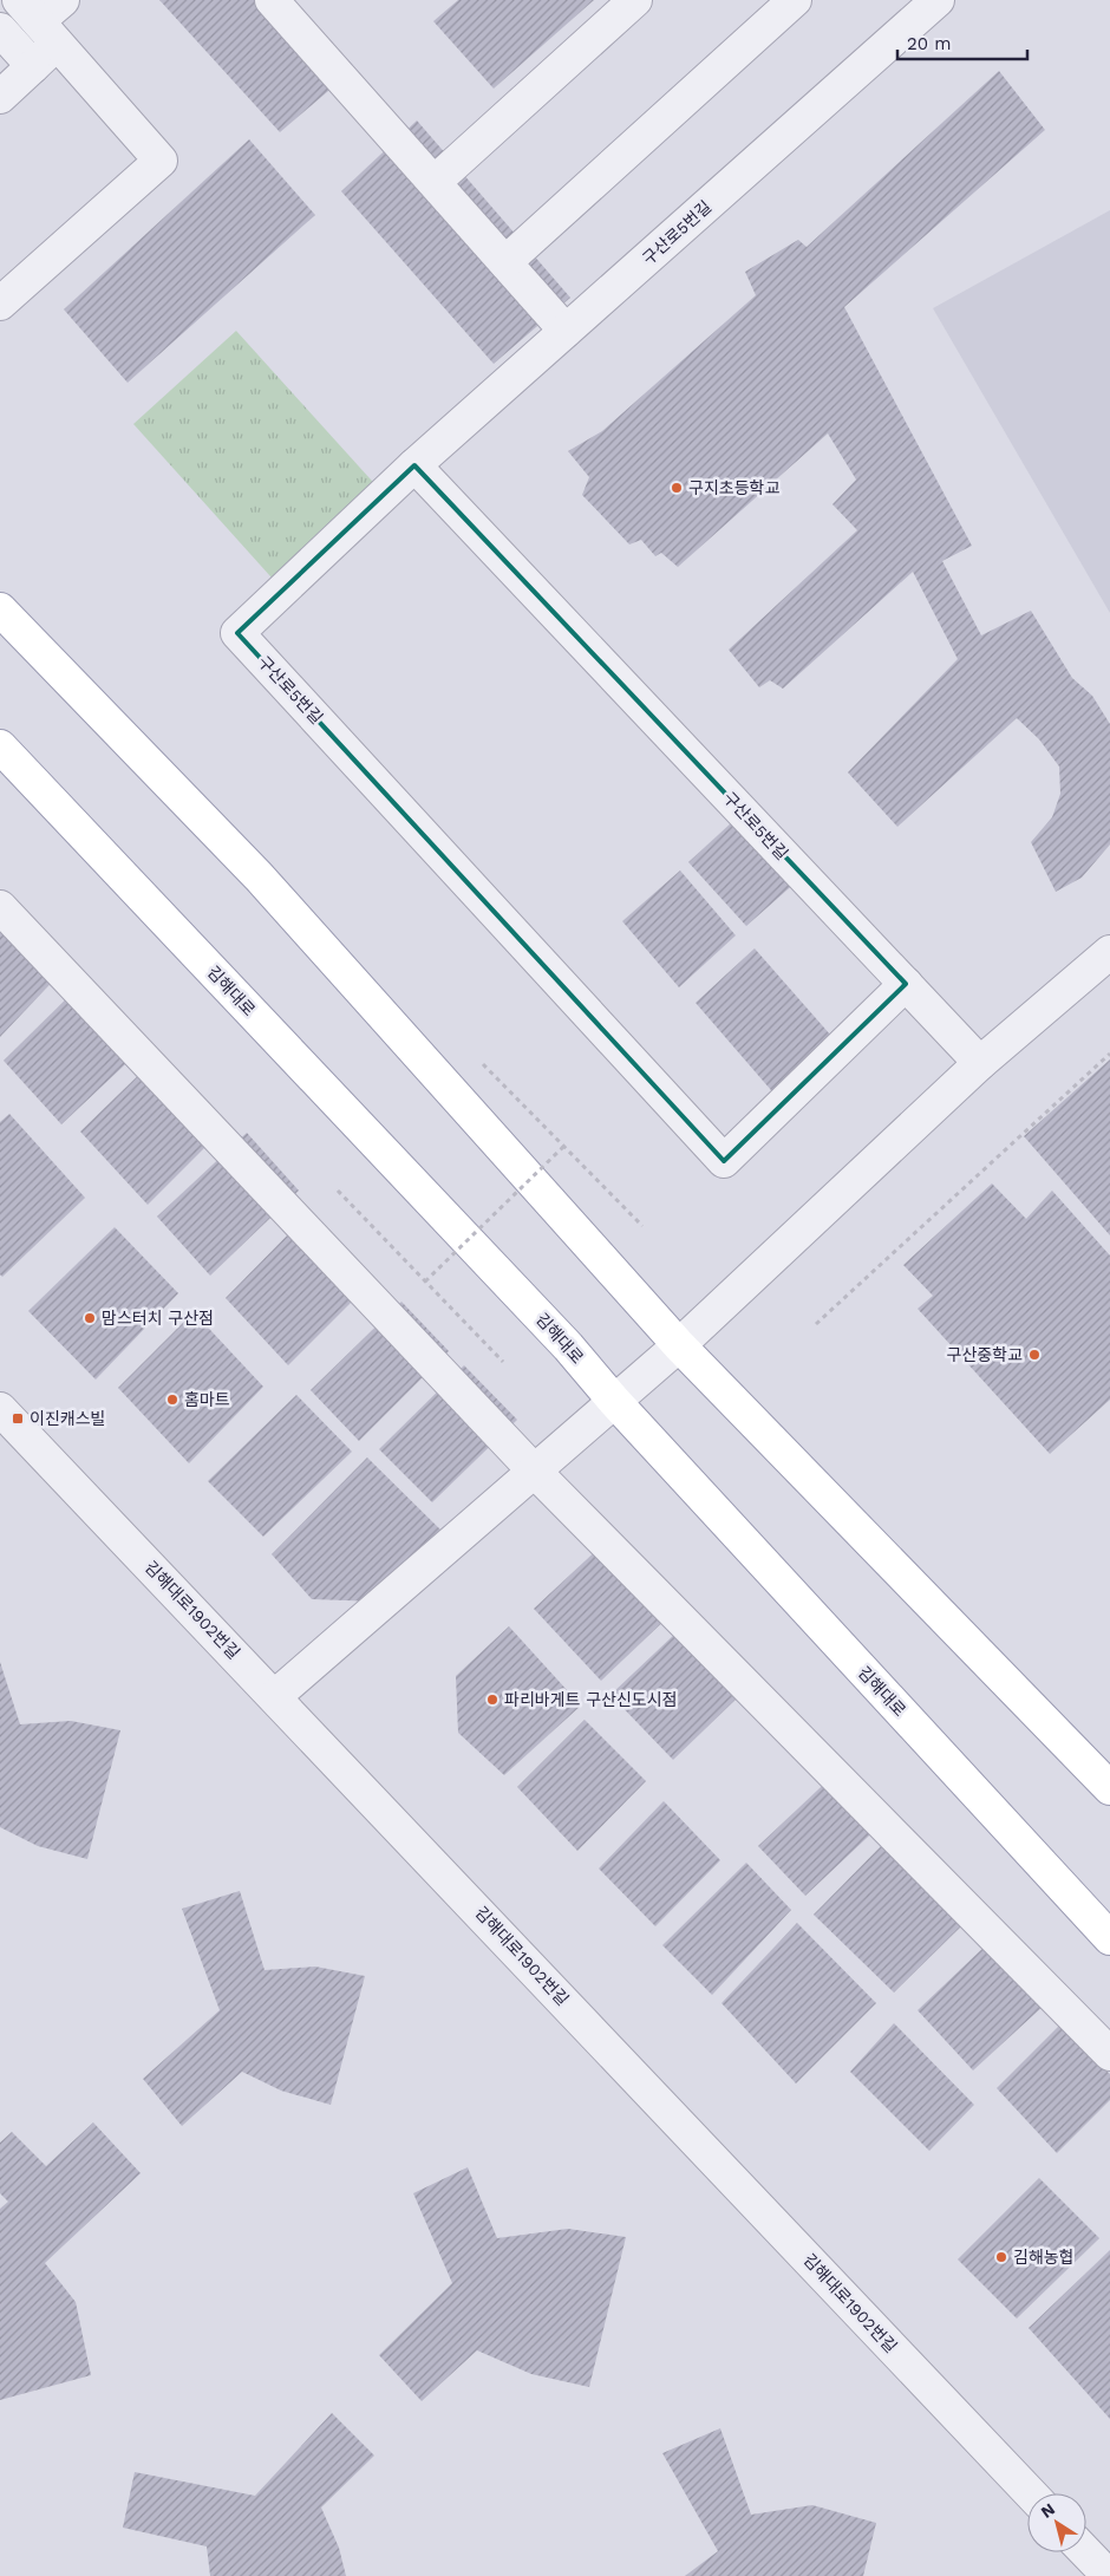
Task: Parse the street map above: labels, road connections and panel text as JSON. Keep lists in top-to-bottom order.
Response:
{
  "streets": {
    "main road": ["김해대로"],
    "street": ["구산로5번길", "김해대로1902번길"]
  },
  "places": {
    "other": [
      "구지초등학교",
      "맘스터치 구산점",
      "구산중학교",
      "홈마트",
      "파리바게트 구산신도시점",
      "김해농협"
    ],
    "transit": ["이진캐스빌"]
  },
  "scale_bar": "20 m",
  "north": "top left"
}
